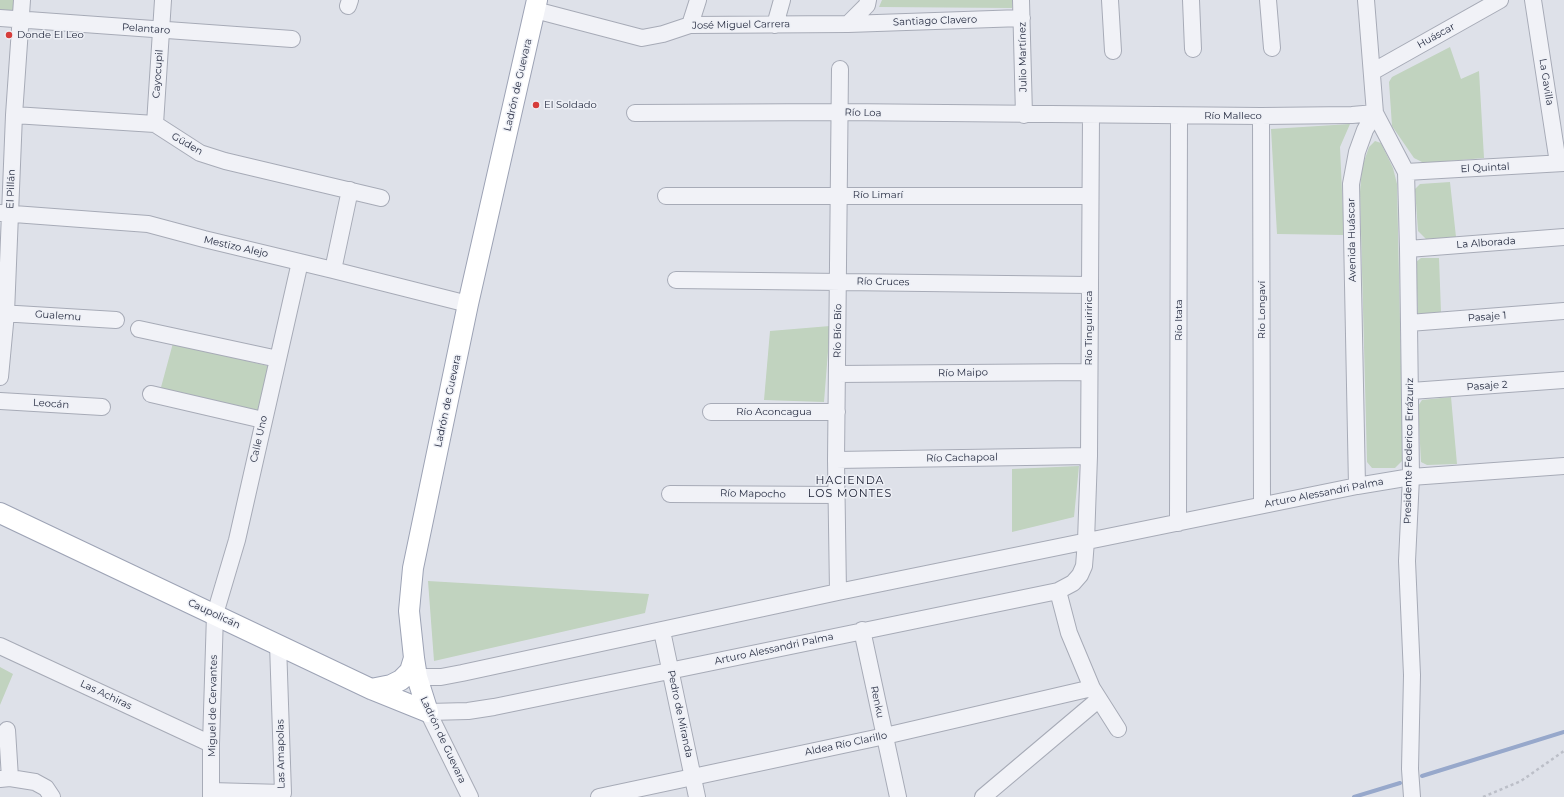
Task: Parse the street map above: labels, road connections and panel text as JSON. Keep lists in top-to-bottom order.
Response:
{
  "streets": {
    "main road": ["Ladrón de Guevara", "Caupolicán"],
    "street": [
      "Santiago Clavero",
      "José Miguel Carrera",
      "Pelantaro",
      "Huáscar",
      "Julio Martínez",
      "Cayocupil",
      "La Gavilla",
      "Río Loa",
      "Río Malleco",
      "Güden",
      "El Quintal",
      "El Pillán",
      "Río Limarí",
      "Avenida Huáscar",
      "La Alborada",
      "Mestizo Alejo",
      "Río Cruces",
      "Río Longaví",
      "Gualemu",
      "Pasaje 1",
      "Río Itata",
      "Río Tinguiririca",
      "Río Bío Bío",
      "Río Maipo",
      "Pasaje 2",
      "Leocán",
      "Río Aconcagua",
      "Calle Uno",
      "Presidente Federico Errázuriz",
      "Río Cachapoal",
      "Arturo Alessandri Palma",
      "Río Mapocho",
      "Las Achiras",
      "Renku",
      "Miguel de Cervantes",
      "Pedro de Miranda",
      "Aldea Río Clarillo",
      "Las Amapolas"
    ]
  },
  "crossings": [
    ["Santiago Clavero", "José Miguel Carrera"],
    ["Santiago Clavero", "Julio Martínez"],
    ["José Miguel Carrera", "Ladrón de Guevara"],
    ["Pelantaro", "Cayocupil"],
    ["Pelantaro", "El Pillán"],
    ["Julio Martínez", "Río Loa"],
    ["Cayocupil", "Güden"],
    ["La Gavilla", "El Quintal"],
    ["Ladrón de Guevara", "Mestizo Alejo"],
    ["Ladrón de Guevara", "Arturo Alessandri Palma"],
    ["Ladrón de Guevara", "Caupolicán"],
    ["Río Loa", "Río Malleco"],
    ["Río Loa", "Río Tinguiririca"],
    ["Río Loa", "Río Bío Bío"],
    ["Río Malleco", "Avenida Huáscar"],
    ["Río Malleco", "Río Longaví"],
    ["Río Malleco", "Río Itata"],
    ["Río Malleco", "Río Tinguiririca"],
    ["Río Malleco", "Presidente Federico Errázuriz"],
    ["Güden", "El Pillán"],
    ["El Quintal", "Presidente Federico Errázuriz"],
    ["El Pillán", "Mestizo Alejo"],
    ["El Pillán", "Gualemu"],
    ["Río Limarí", "Río Tinguiririca"],
    ["Río Limarí", "Río Bío Bío"],
    ["Avenida Huáscar", "Presidente Federico Errázuriz"],
    ["Avenida Huáscar", "Arturo Alessandri Palma"],
    ["La Alborada", "Presidente Federico Errázuriz"],
    ["Mestizo Alejo", "Calle Uno"],
    ["Río Cruces", "Río Tinguiririca"],
    ["Río Cruces", "Río Bío Bío"],
    ["Río Longaví", "Arturo Alessandri Palma"],
    ["Pasaje 1", "Presidente Federico Errázuriz"],
    ["Río Itata", "Arturo Alessandri Palma"],
    ["Río Tinguiririca", "Río Maipo"],
    ["Río Tinguiririca", "Río Cachapoal"],
    ["Río Tinguiririca", "Arturo Alessandri Palma"],
    ["Río Bío Bío", "Río Maipo"],
    ["Río Bío Bío", "Río Aconcagua"],
    ["Río Bío Bío", "Río Cachapoal"],
    ["Río Bío Bío", "Arturo Alessandri Palma"],
    ["Río Bío Bío", "Río Mapocho"],
    ["Pasaje 2", "Presidente Federico Errázuriz"],
    ["Calle Uno", "Caupolicán"],
    ["Calle Uno", "Miguel de Cervantes"],
    ["Presidente Federico Errázuriz", "Arturo Alessandri Palma"],
    ["Arturo Alessandri Palma", "Caupolicán"],
    ["Arturo Alessandri Palma", "Renku"],
    ["Arturo Alessandri Palma", "Pedro de Miranda"],
    ["Caupolicán", "Miguel de Cervantes"],
    ["Caupolicán", "Las Amapolas"],
    ["Las Achiras", "Miguel de Cervantes"],
    ["Renku", "Aldea Río Clarillo"],
    ["Miguel de Cervantes", "Las Amapolas"],
    ["Pedro de Miranda", "Aldea Río Clarillo"]
  ],
  "districts": ["HACIENDA LOS MONTES"],
  "places": ["Donde El Leo", "El Soldado"]
}
